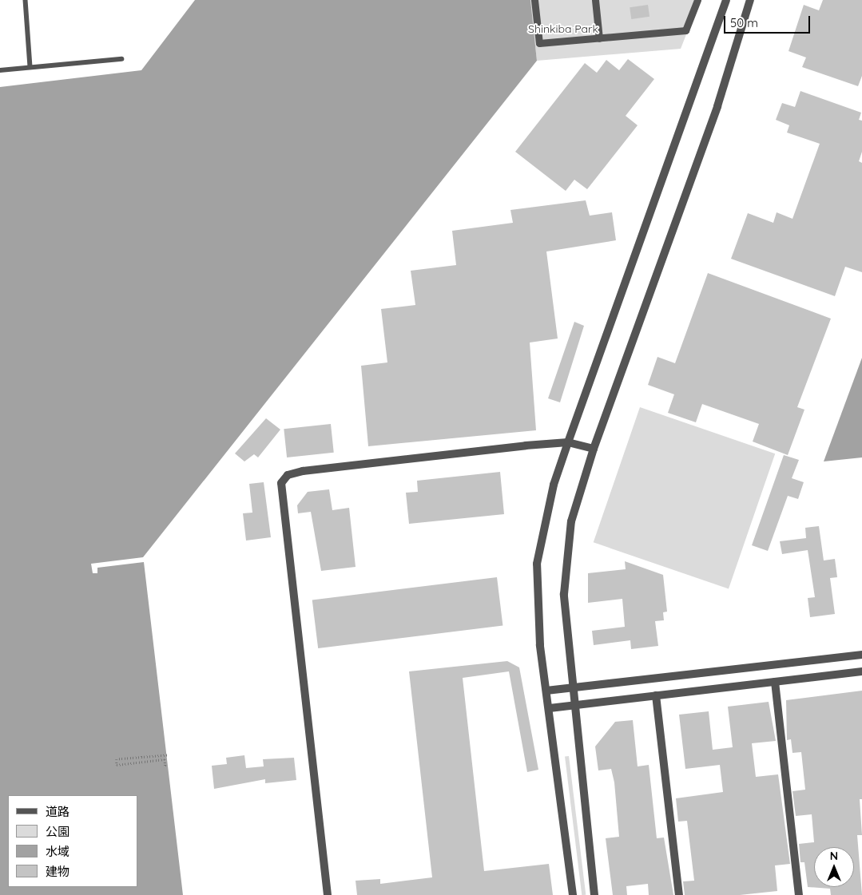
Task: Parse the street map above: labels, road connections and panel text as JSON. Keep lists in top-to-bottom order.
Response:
{
  "parks": ["Shinkiba Park"],
  "legend": [
    "道路",
    "公園",
    "水域",
    "建物"
  ],
  "scale_bar": "50 m",
  "north": "top"
}
